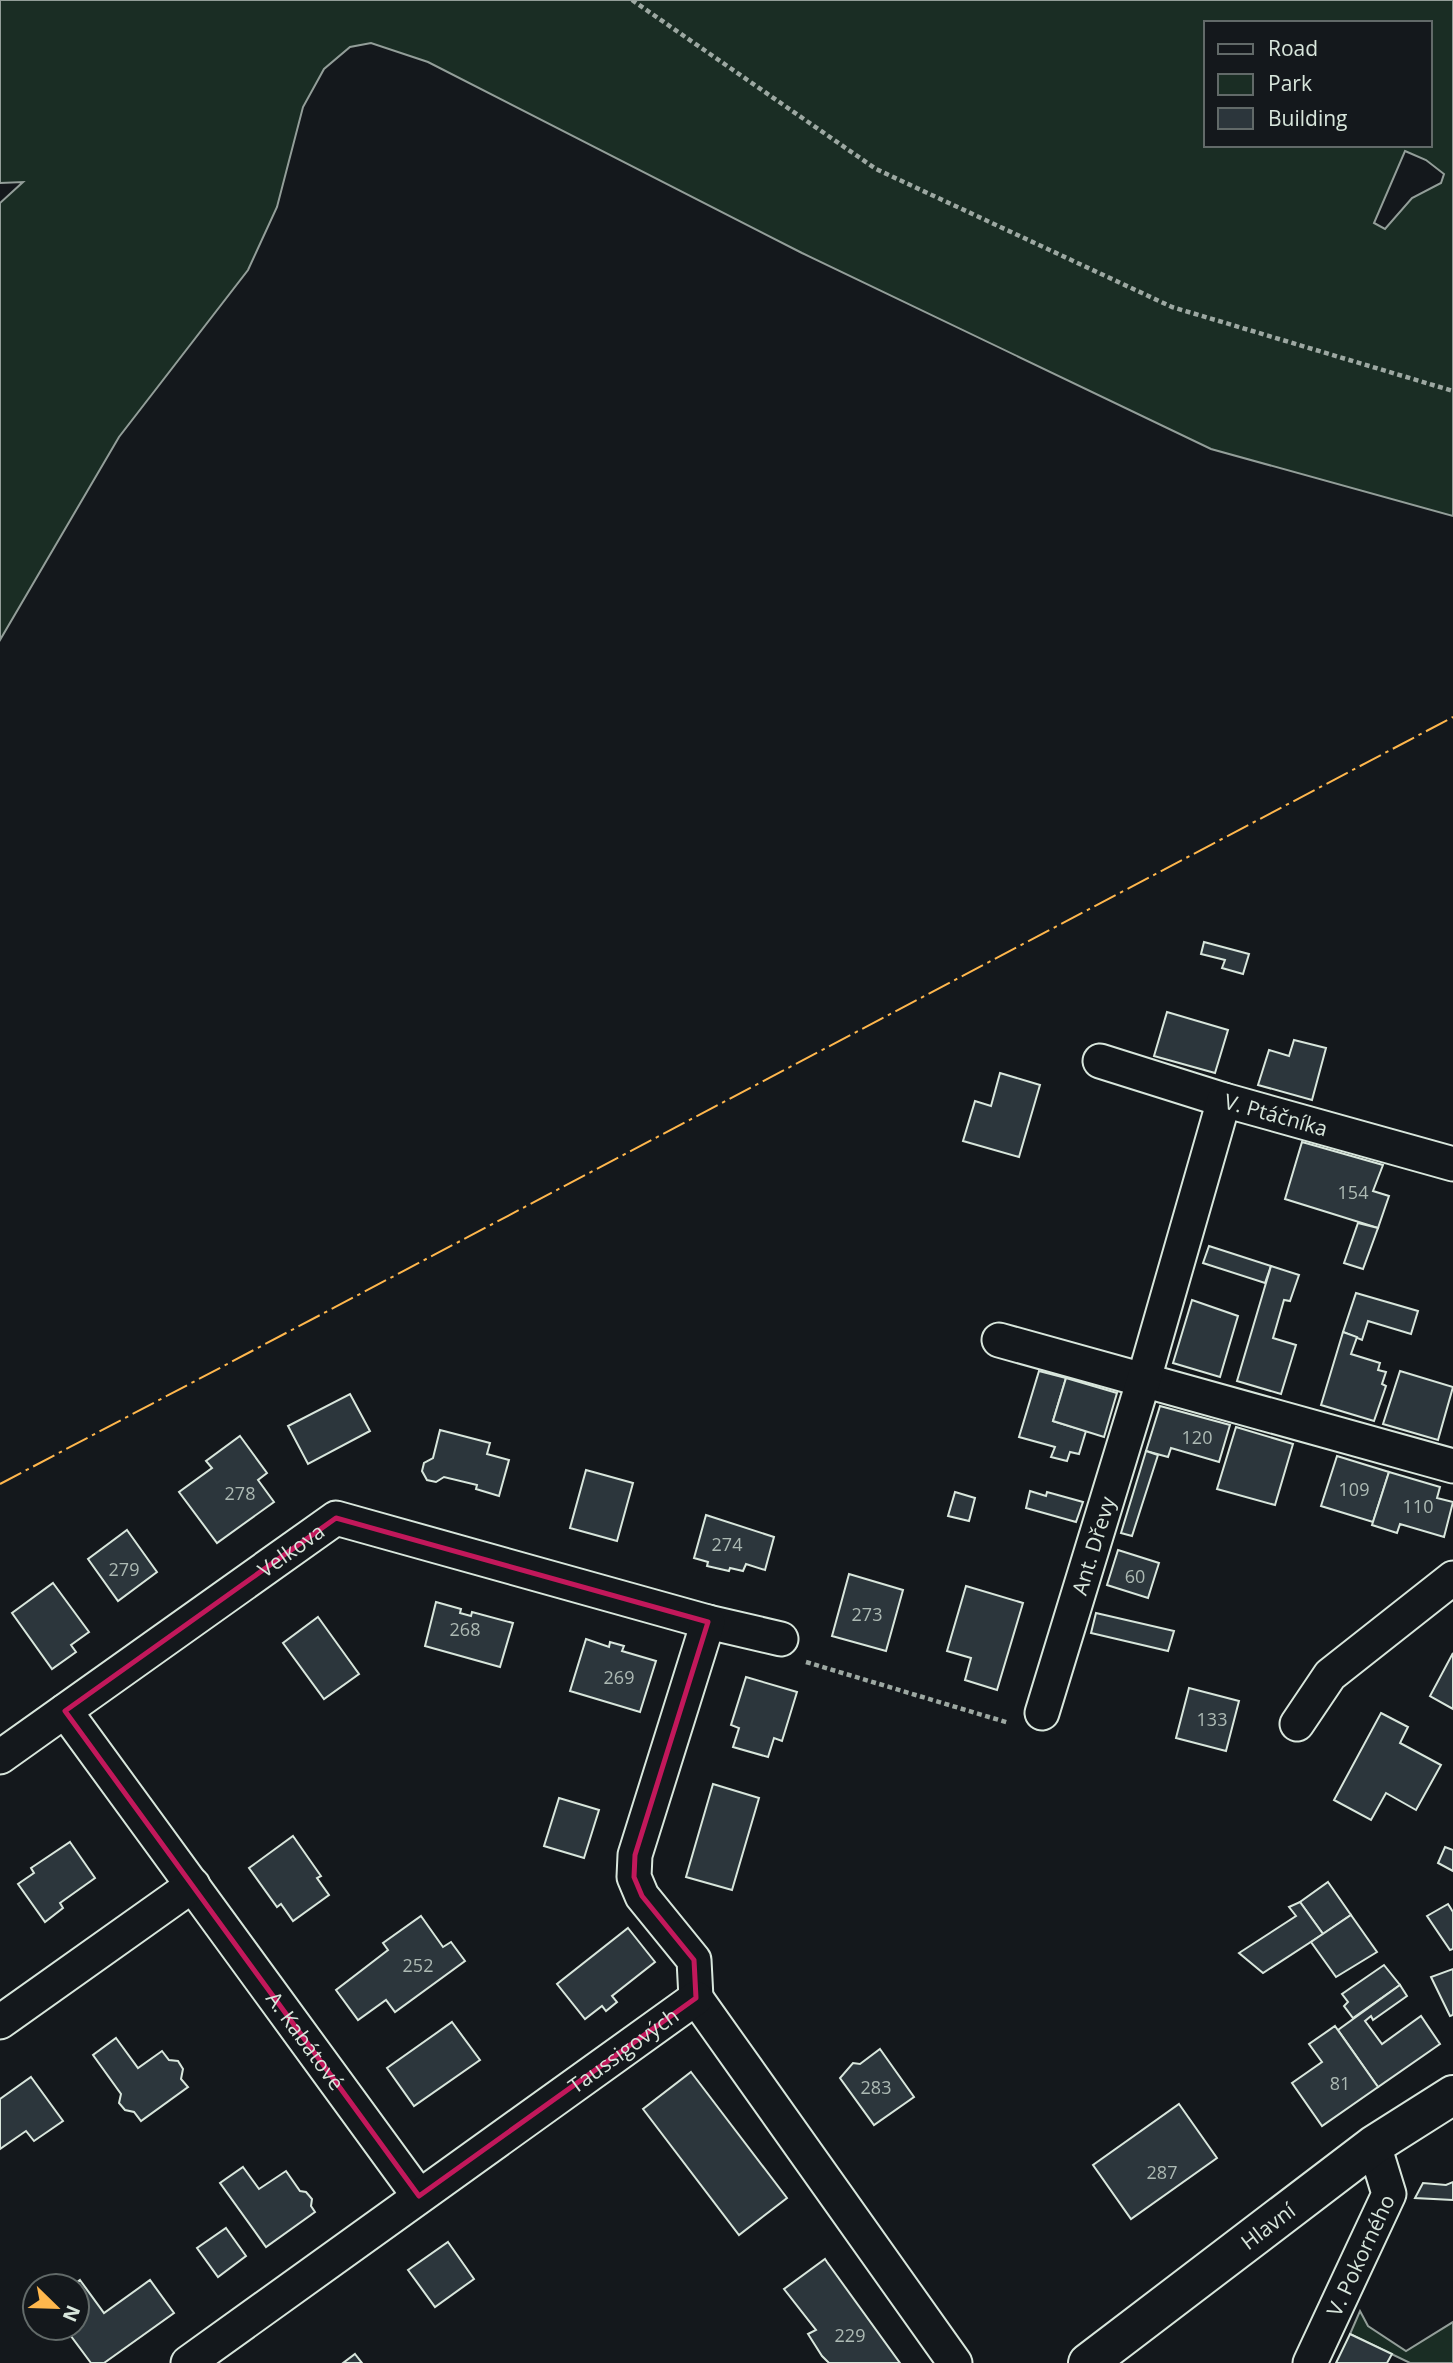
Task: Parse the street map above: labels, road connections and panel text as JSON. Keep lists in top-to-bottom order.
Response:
{
  "streets": {
    "street": [
      "V. Ptáčníka",
      "Ant. Dřevy",
      "Velkova",
      "A. Kabátové",
      "Taussigových",
      "Hlavní",
      "V. Pokorného"
    ]
  },
  "crossings": [
    ["V. Ptáčníka", "Ant. Dřevy"],
    ["Velkova", "A. Kabátové"],
    ["A. Kabátové", "Taussigových"],
    ["Hlavní", "V. Pokorného"]
  ],
  "house_numbers": [
    "154",
    "120",
    "109",
    "278",
    "110",
    "274",
    "279",
    "60",
    "273",
    "268",
    "269",
    "133",
    "252",
    "81",
    "283",
    "287",
    "229"
  ],
  "legend": ["Road", "Park", "Building"],
  "north": "bottom right"
}
